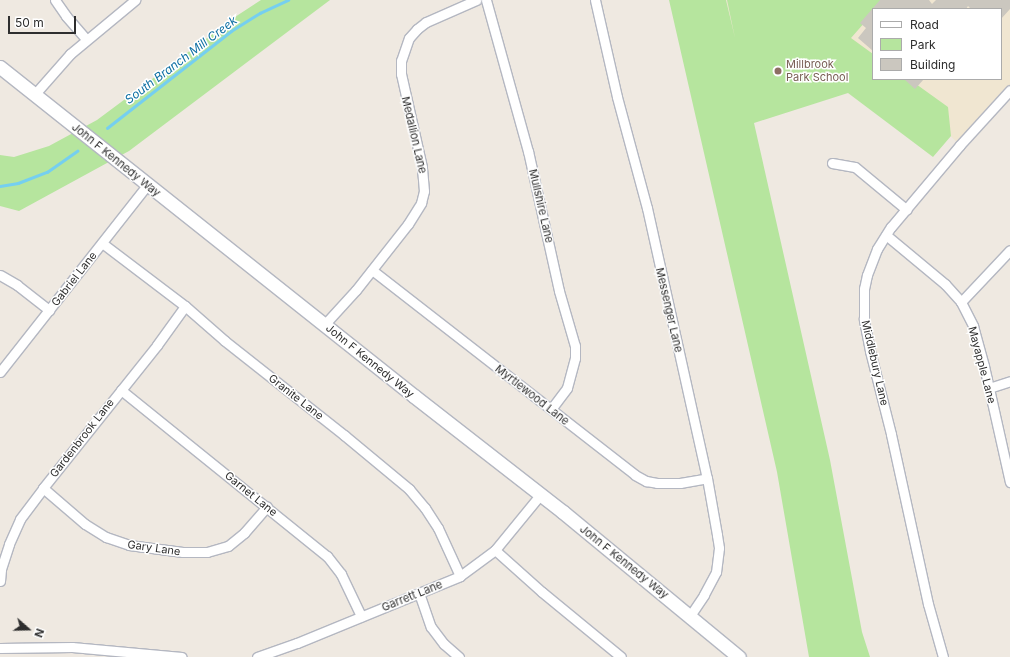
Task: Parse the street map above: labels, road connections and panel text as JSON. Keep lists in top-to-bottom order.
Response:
{
  "streets": {
    "street": [
      "Medallion Lane",
      "John F Kennedy Way",
      "Mullshire Lane",
      "Gabriel Lane",
      "Messenger Lane",
      "Middlebury Lane",
      "Mayapple Lane",
      "Myrtlewood Lane",
      "Granite Lane",
      "Gardenbrook Lane",
      "Garnet Lane",
      "Gary Lane",
      "Garrett Lane"
    ]
  },
  "crossings": [
    ["Medallion Lane", "John F Kennedy Way"],
    ["Medallion Lane", "Myrtlewood Lane"],
    ["John F Kennedy Way", "Gabriel Lane"],
    ["John F Kennedy Way", "Messenger Lane"],
    ["John F Kennedy Way", "Garrett Lane"],
    ["Mullshire Lane", "Myrtlewood Lane"],
    ["Gabriel Lane", "Granite Lane"],
    ["Messenger Lane", "Myrtlewood Lane"],
    ["Middlebury Lane", "Mayapple Lane"],
    ["Granite Lane", "Gardenbrook Lane"],
    ["Granite Lane", "Garrett Lane"],
    ["Gardenbrook Lane", "Garnet Lane"],
    ["Gardenbrook Lane", "Gary Lane"],
    ["Garnet Lane", "Gary Lane"],
    ["Garnet Lane", "Garrett Lane"]
  ],
  "water": ["South Branch Mill Creek"],
  "places": ["Millbrook Park School"],
  "legend": ["Road", "Park", "Building"],
  "scale_bar": "50 m",
  "north": "right"
}
